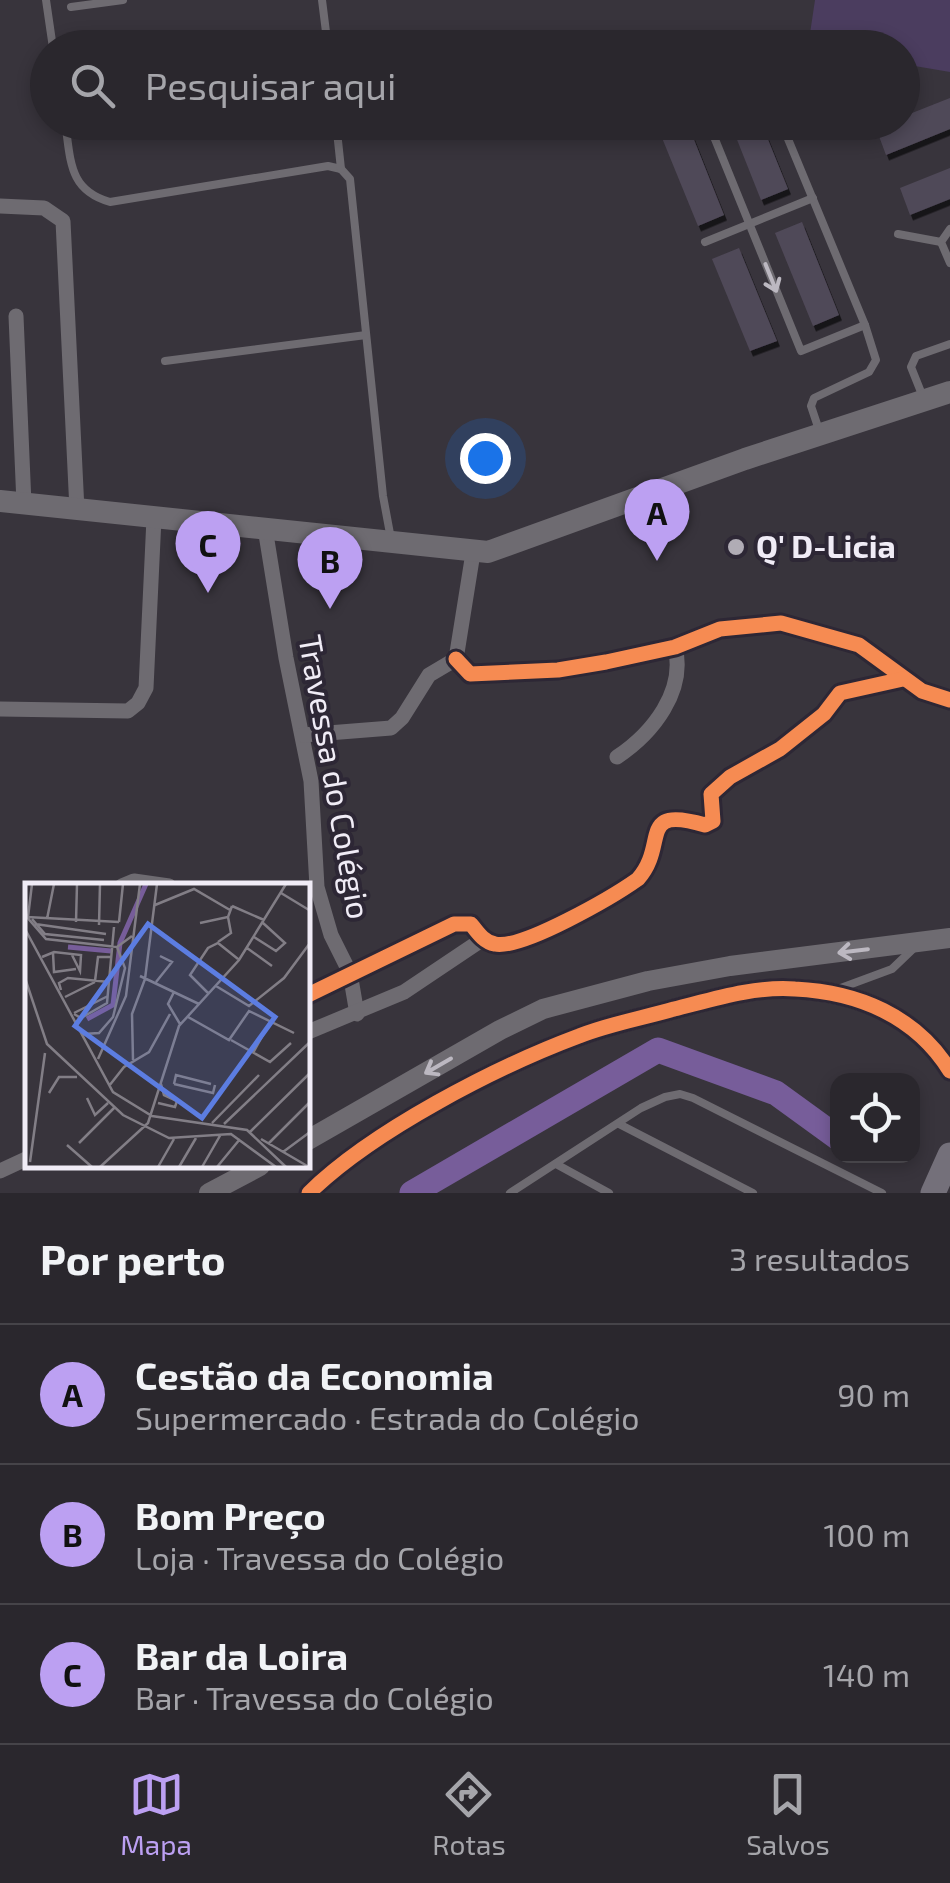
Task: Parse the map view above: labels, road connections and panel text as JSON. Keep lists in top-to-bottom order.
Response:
{
  "streets": {
    "street": ["Travessa do Colégio"]
  },
  "places": ["Q' D-Licia"],
  "page": {
    "search": "Pesquisar aqui",
    "pins": ["A", "C", "B"],
    "heading": ["Por perto", "3 resultados"],
    "list": [
      {
        "mark": "A",
        "name": "Cestão da Economia",
        "note": "Supermercado · Estrada do Colégio",
        "value": "90 m"
      },
      {
        "mark": "B",
        "name": "Bom Preço",
        "note": "Loja · Travessa do Colégio",
        "value": "100 m"
      },
      {
        "mark": "C",
        "name": "Bar da Loira",
        "note": "Bar · Travessa do Colégio",
        "value": "140 m"
      }
    ],
    "nav": ["Mapa", "Rotas", "Salvos"]
  }
}
